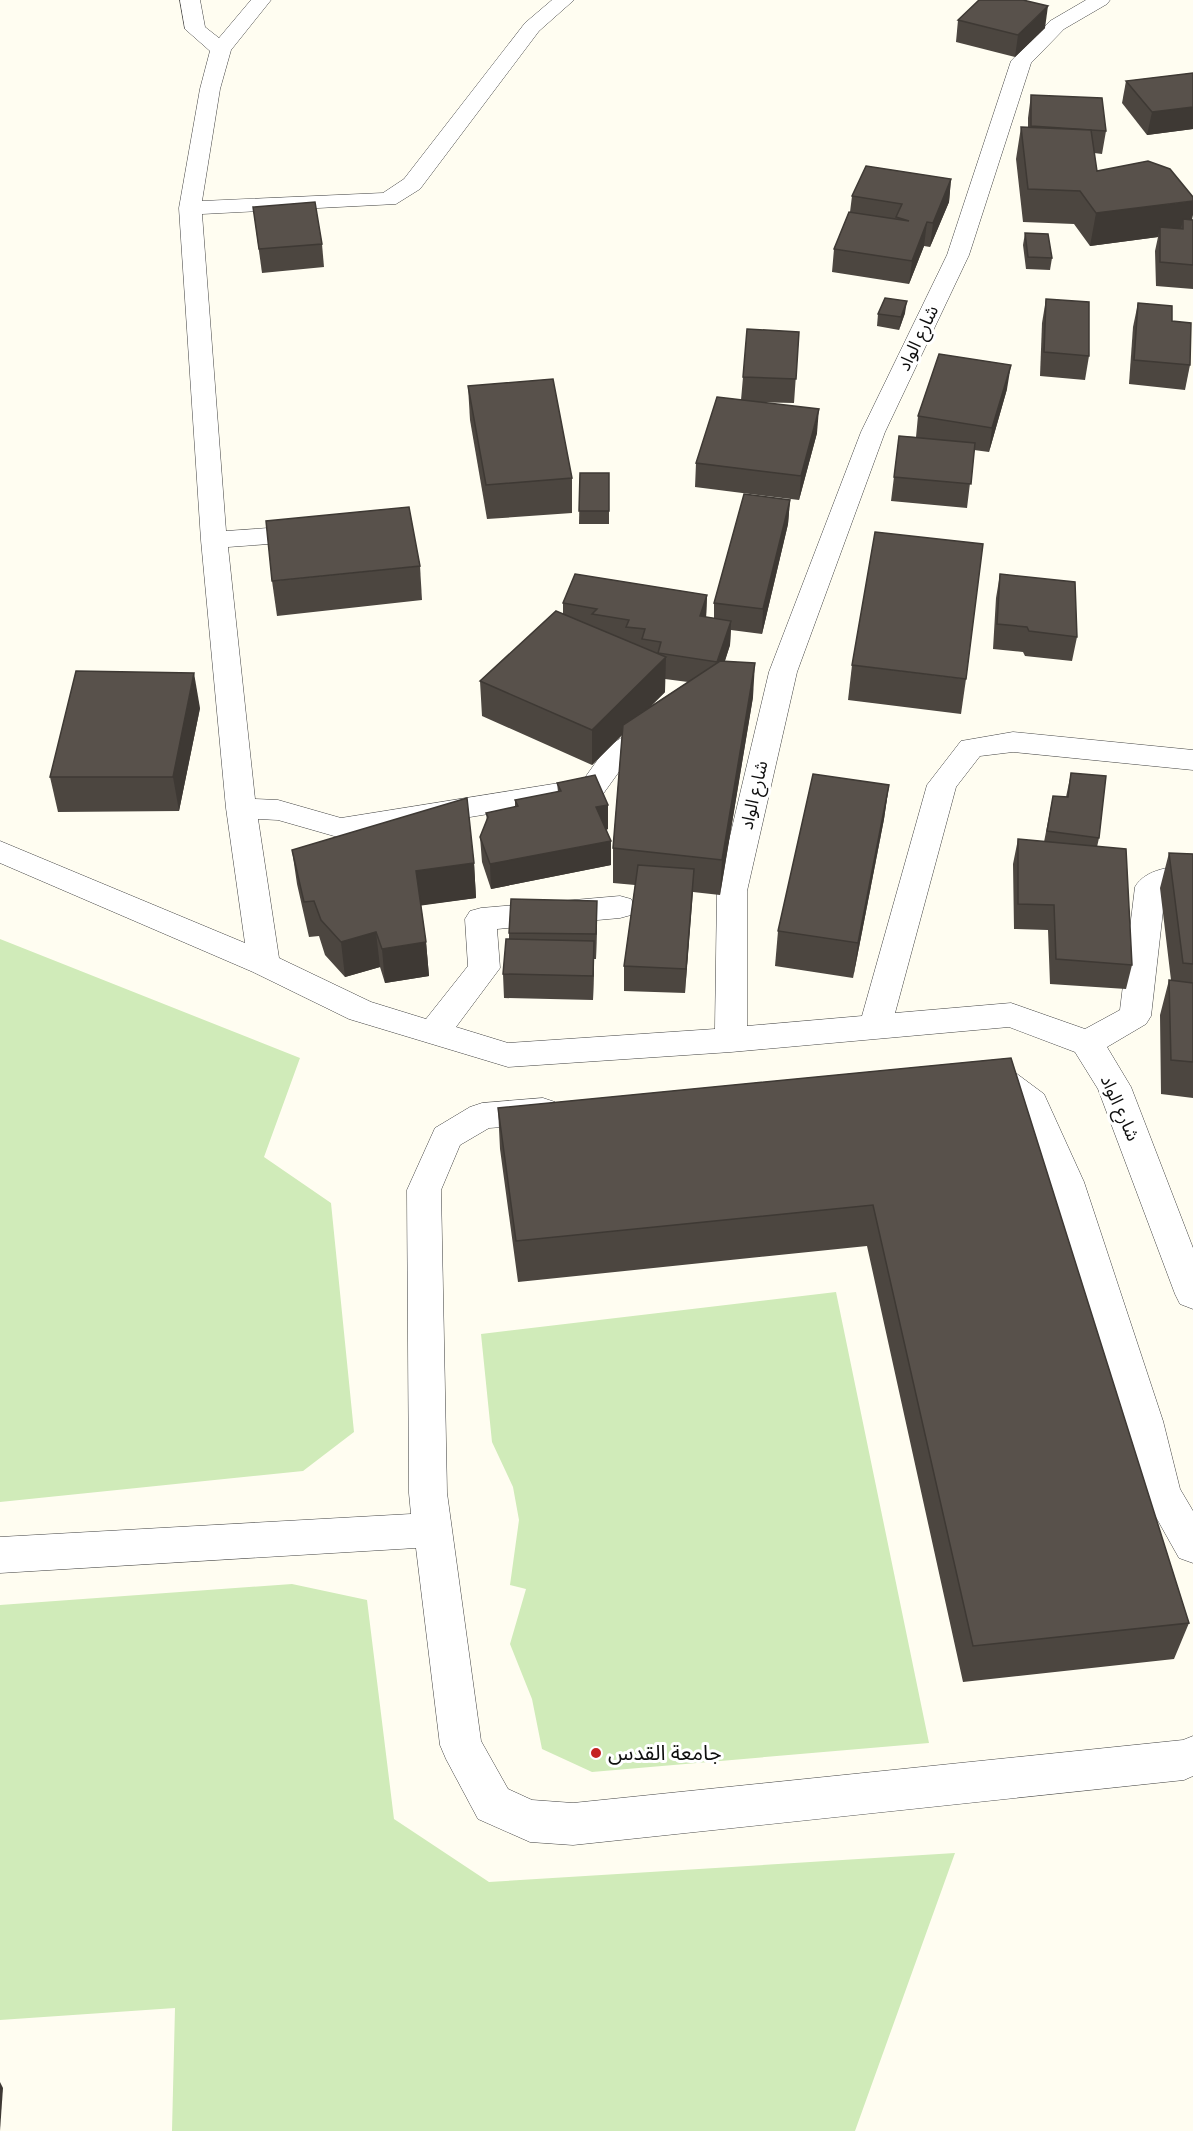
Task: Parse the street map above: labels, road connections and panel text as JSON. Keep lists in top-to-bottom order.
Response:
{
  "streets": {
    "street": ["شارع الواد"]
  },
  "places": ["جامعة القدس"]
}
